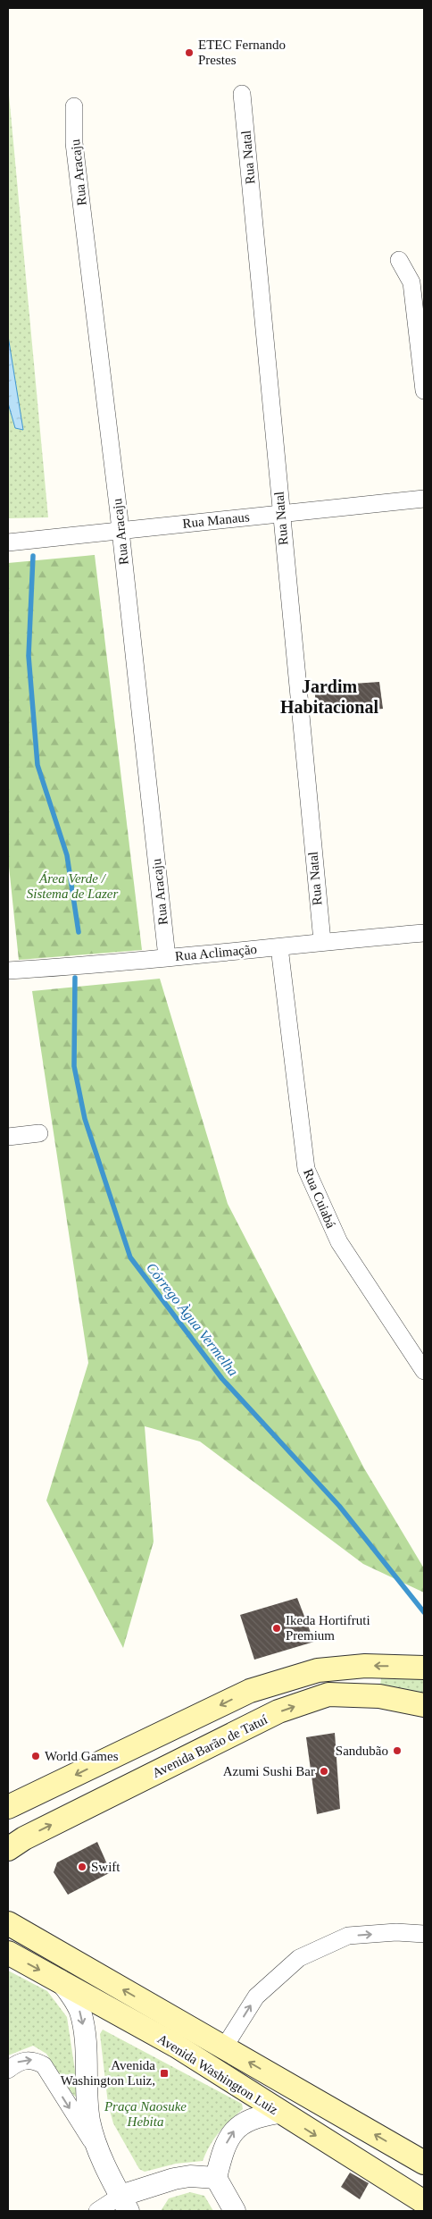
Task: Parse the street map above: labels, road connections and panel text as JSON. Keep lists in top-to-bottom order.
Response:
{
  "streets": {
    "main road": ["Avenida Barão de Tatuí", "Avenida Washington Luiz"],
    "street": [
      "Rua Natal",
      "Rua Aracaju",
      "Rua Manaus",
      "Rua Aclimação",
      "Rua Cuiabá"
    ]
  },
  "crossings": [
    ["Rua Natal", "Rua Manaus"],
    ["Rua Natal", "Rua Aclimação"],
    ["Rua Aracaju", "Rua Manaus"],
    ["Rua Aracaju", "Rua Aclimação"],
    ["Rua Aclimação", "Rua Cuiabá"]
  ],
  "districts": ["Jardim Habitacional"],
  "water": ["Córrego Àgua Vermelha"],
  "parks": ["Área Verde / Sistema de Lazer", "Praça Naosuke Hebita"],
  "places": {
    "other": [
      "ETEC Fernando Prestes",
      "Ikeda Hortifruti Premium",
      "Sandubão",
      "World Games",
      "Azumi Sushi Bar",
      "Swift"
    ],
    "transit": ["Avenida Washington Luiz,"]
  }
}
